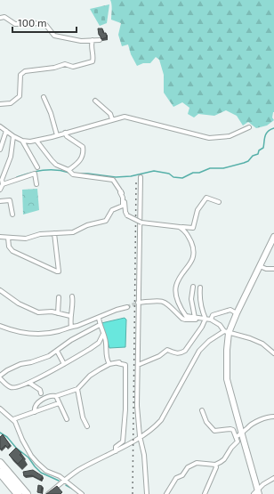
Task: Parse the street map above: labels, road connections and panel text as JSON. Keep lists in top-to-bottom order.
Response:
{
  "scale_bar": "100 m"
}
